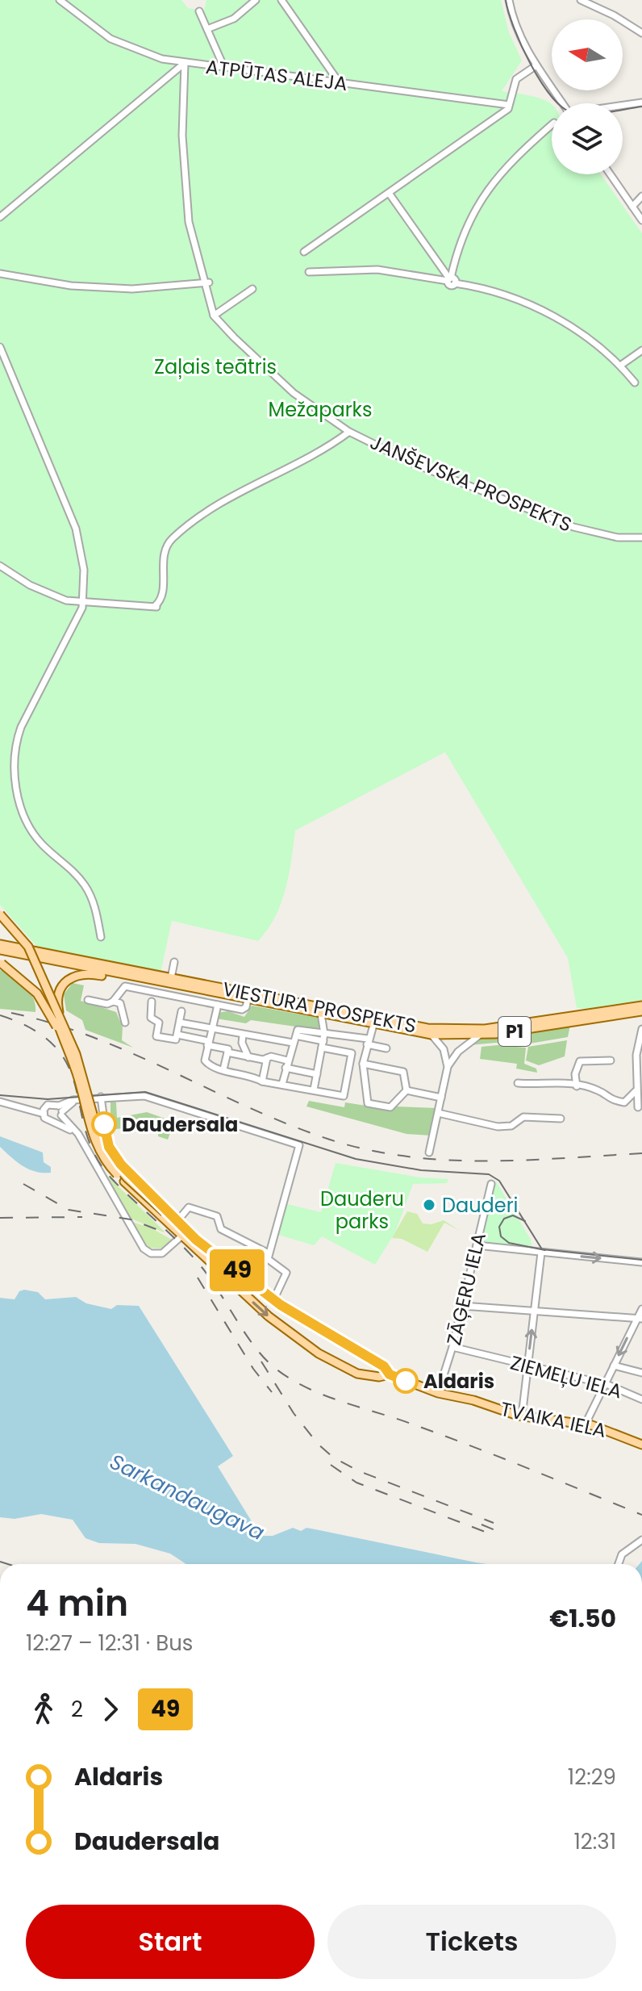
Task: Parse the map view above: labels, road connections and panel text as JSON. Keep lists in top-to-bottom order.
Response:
{
  "streets": {
    "main road": ["VIESTURA PROSPEKTS", "P1", "TVAIKA IELA"],
    "street": [
      "ATPŪTAS ALEJA",
      "JANŠEVSKA PROSPEKTS",
      "ZĀĢERU IELA",
      "ZIEMEĻU IELA"
    ]
  },
  "crossings": [
    ["ATPŪTAS ALEJA", "JANŠEVSKA PROSPEKTS"],
    ["ZĀĢERU IELA", "ZIEMEĻU IELA"],
    ["ZĀĢERU IELA", "TVAIKA IELA"]
  ],
  "water": ["Sarkandaugava"],
  "parks": ["Zaļais teātris", "Mežaparks", "Dauderu parks"],
  "places": ["Daudersala", "Dauderi", "Aldaris"],
  "lines": ["bus line 49"],
  "north": "left",
  "page": {
    "on_map": "49",
    "heading": ["4 min", "12:27 – 12:31 · Bus", "€1.50"],
    "legs": ["2", "49"],
    "list": [
      {
        "name": "Aldaris",
        "value": "12:29"
      },
      {
        "name": "Daudersala",
        "value": "12:31"
      }
    ],
    "buttons": ["Start", "Tickets"]
  }
}
